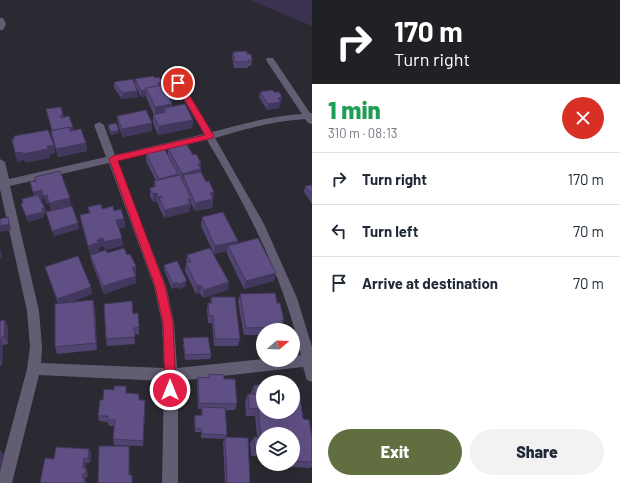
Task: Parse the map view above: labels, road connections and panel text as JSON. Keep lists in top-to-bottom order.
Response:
{
  "north": "right",
  "page": {
    "turn": ["170 m", "Turn right"],
    "heading": ["1 min", "310 m · 08:13"],
    "list": [
      {
        "name": "Turn right",
        "value": "170 m"
      },
      {
        "name": "Turn left",
        "value": "70 m"
      },
      {
        "name": "Arrive at destination",
        "value": "70 m"
      }
    ],
    "buttons": ["Exit", "Share"]
  }
}
